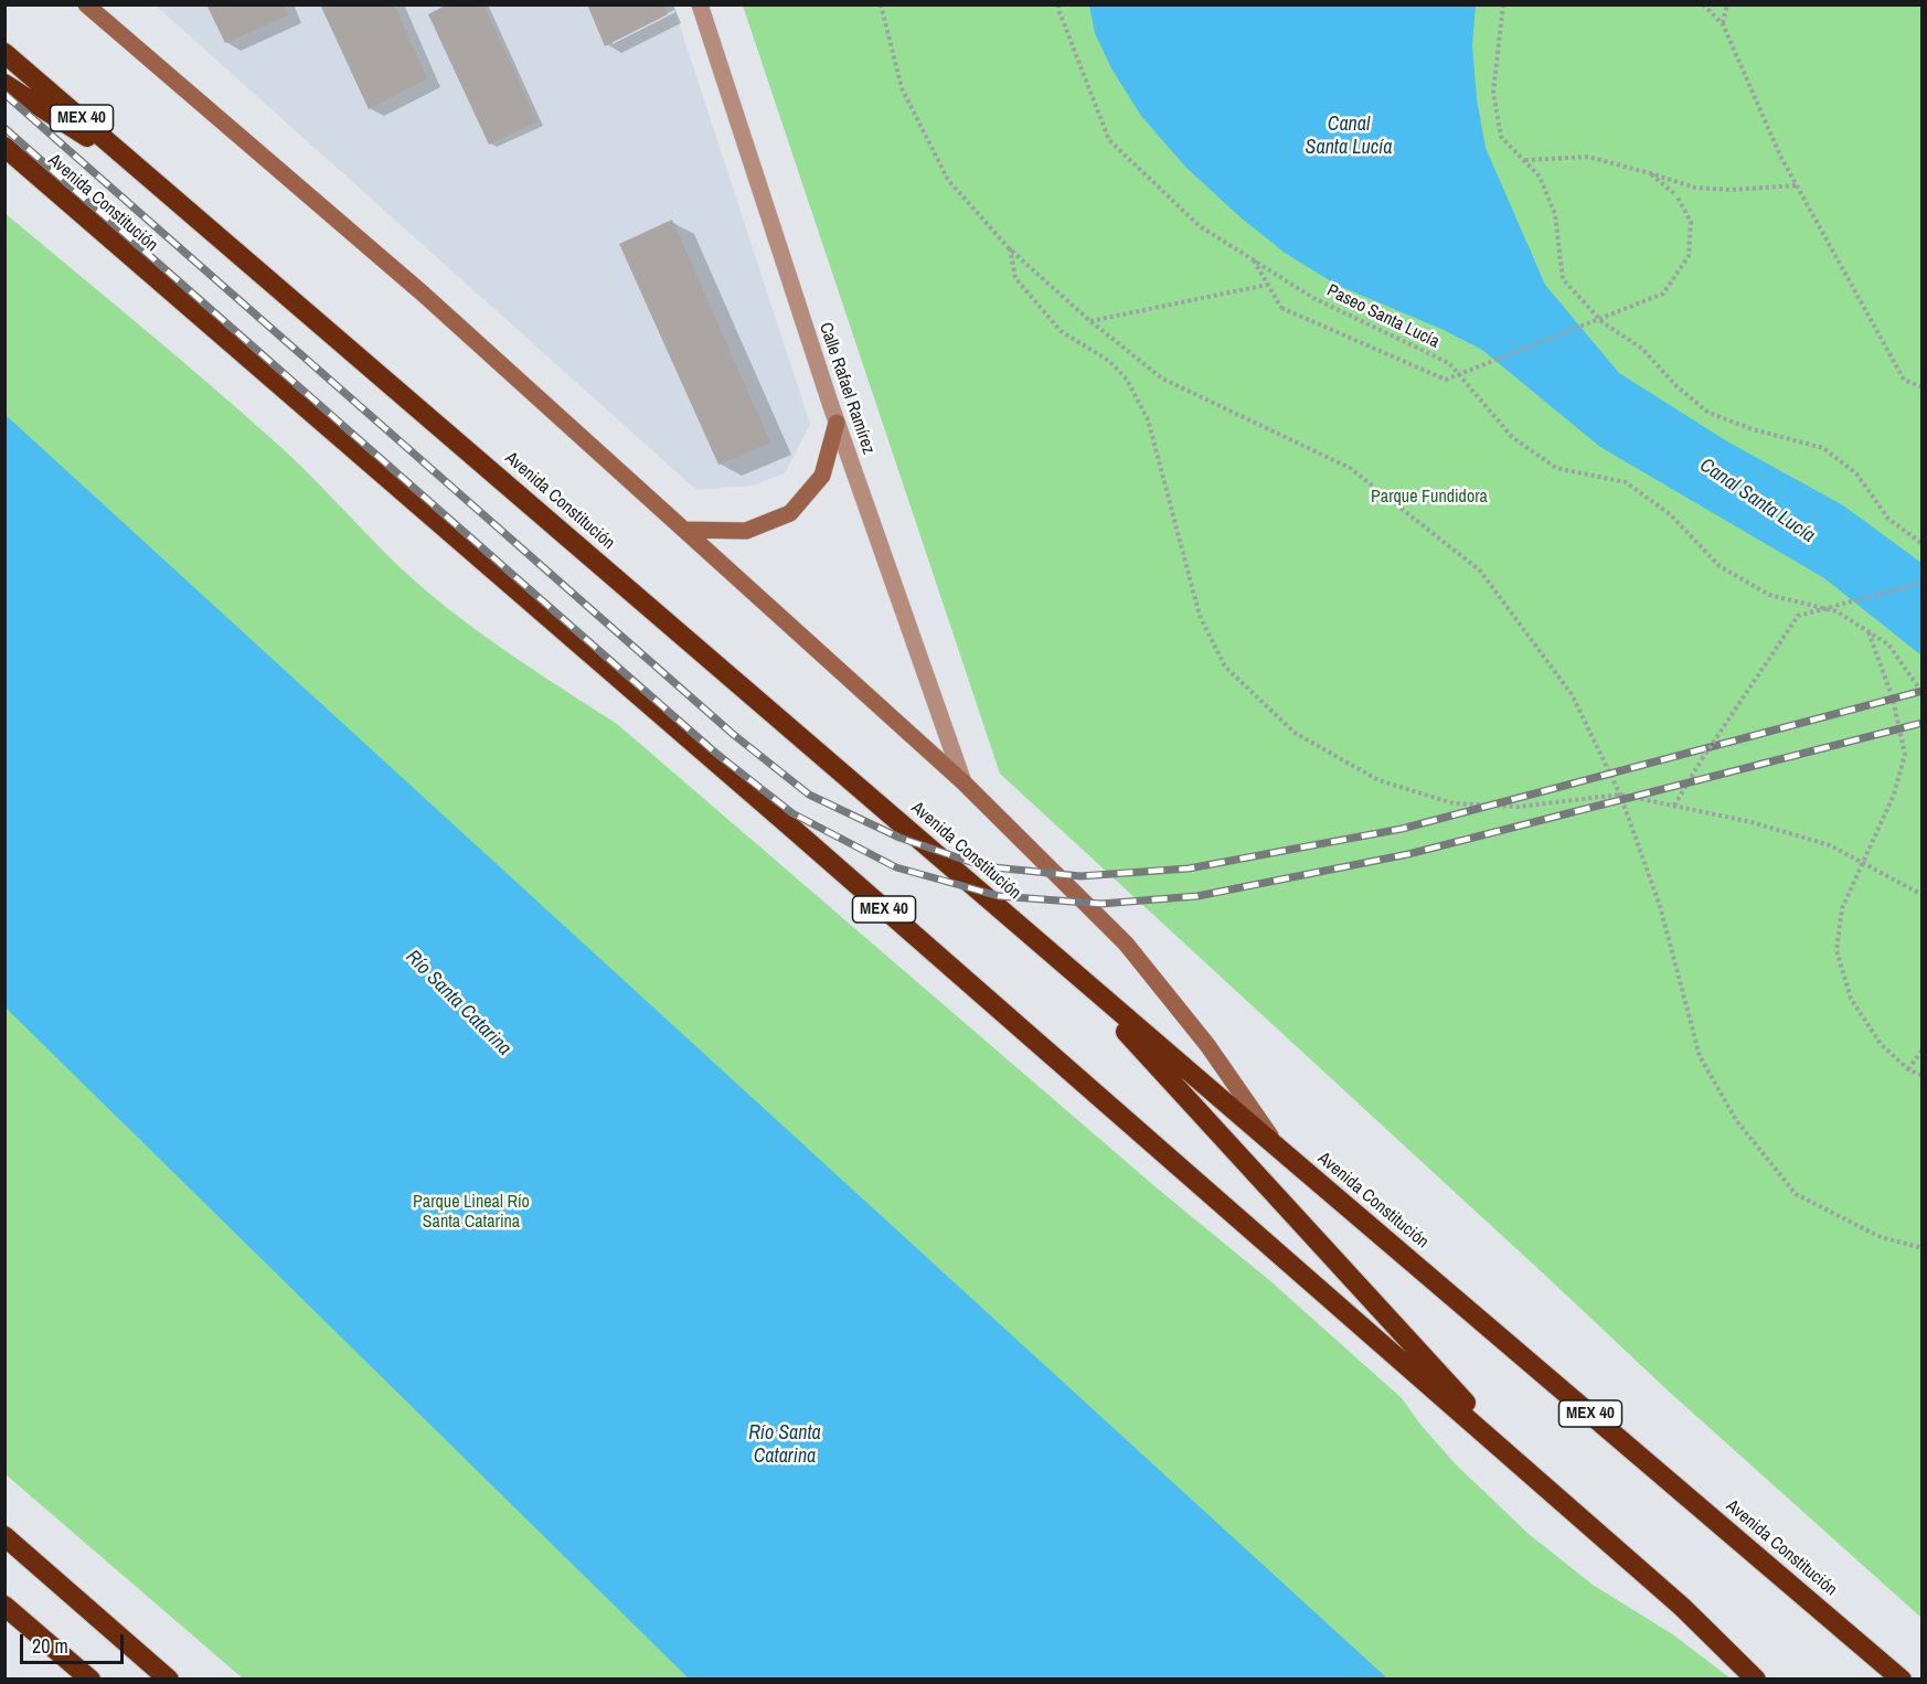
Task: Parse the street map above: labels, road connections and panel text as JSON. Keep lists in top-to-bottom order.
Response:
{
  "streets": {
    "highway": ["MEX 40", "Avenida Constitución"],
    "street": ["Calle Rafael Ramírez"],
    "path": ["Paseo Santa Lucía"]
  },
  "water": ["Canal Santa Lucía", "Río Santa Catarina"],
  "parks": ["Parque Fundidora", "Parque Lineal Río Santa Catarina"],
  "scale_bar": "20 m"
}
